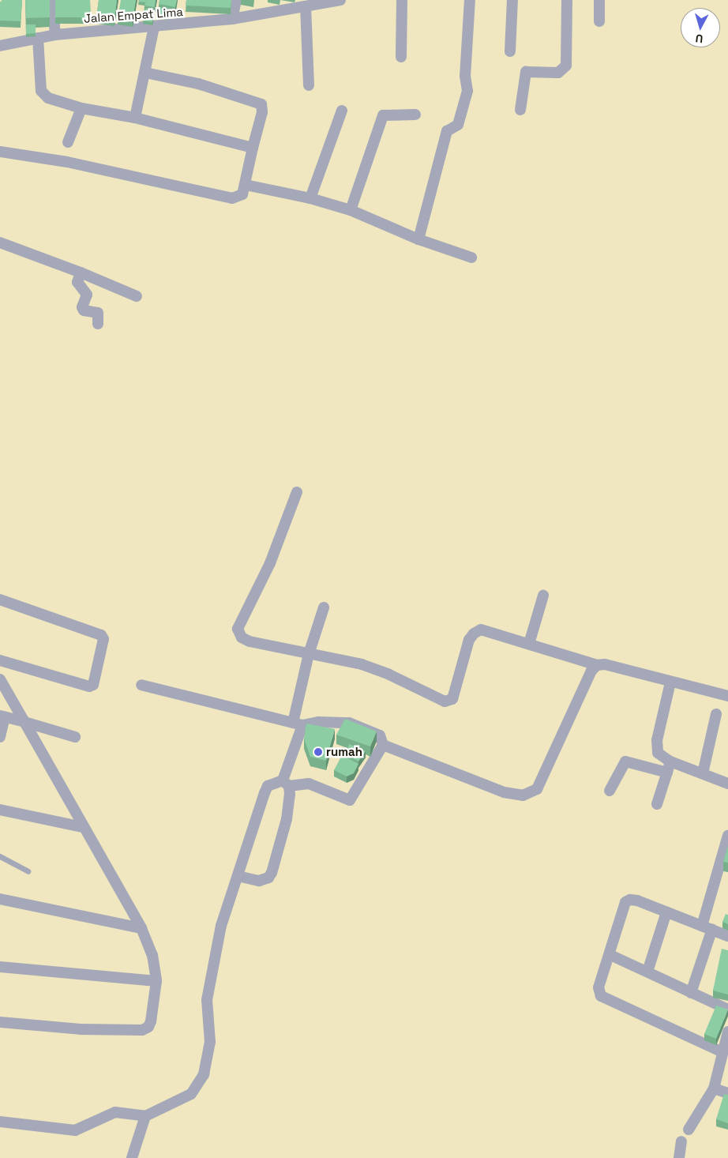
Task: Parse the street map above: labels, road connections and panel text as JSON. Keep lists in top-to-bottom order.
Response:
{
  "streets": {
    "street": ["Jalan Empat Lima"]
  },
  "places": ["rumah"],
  "north": "bottom"
}
